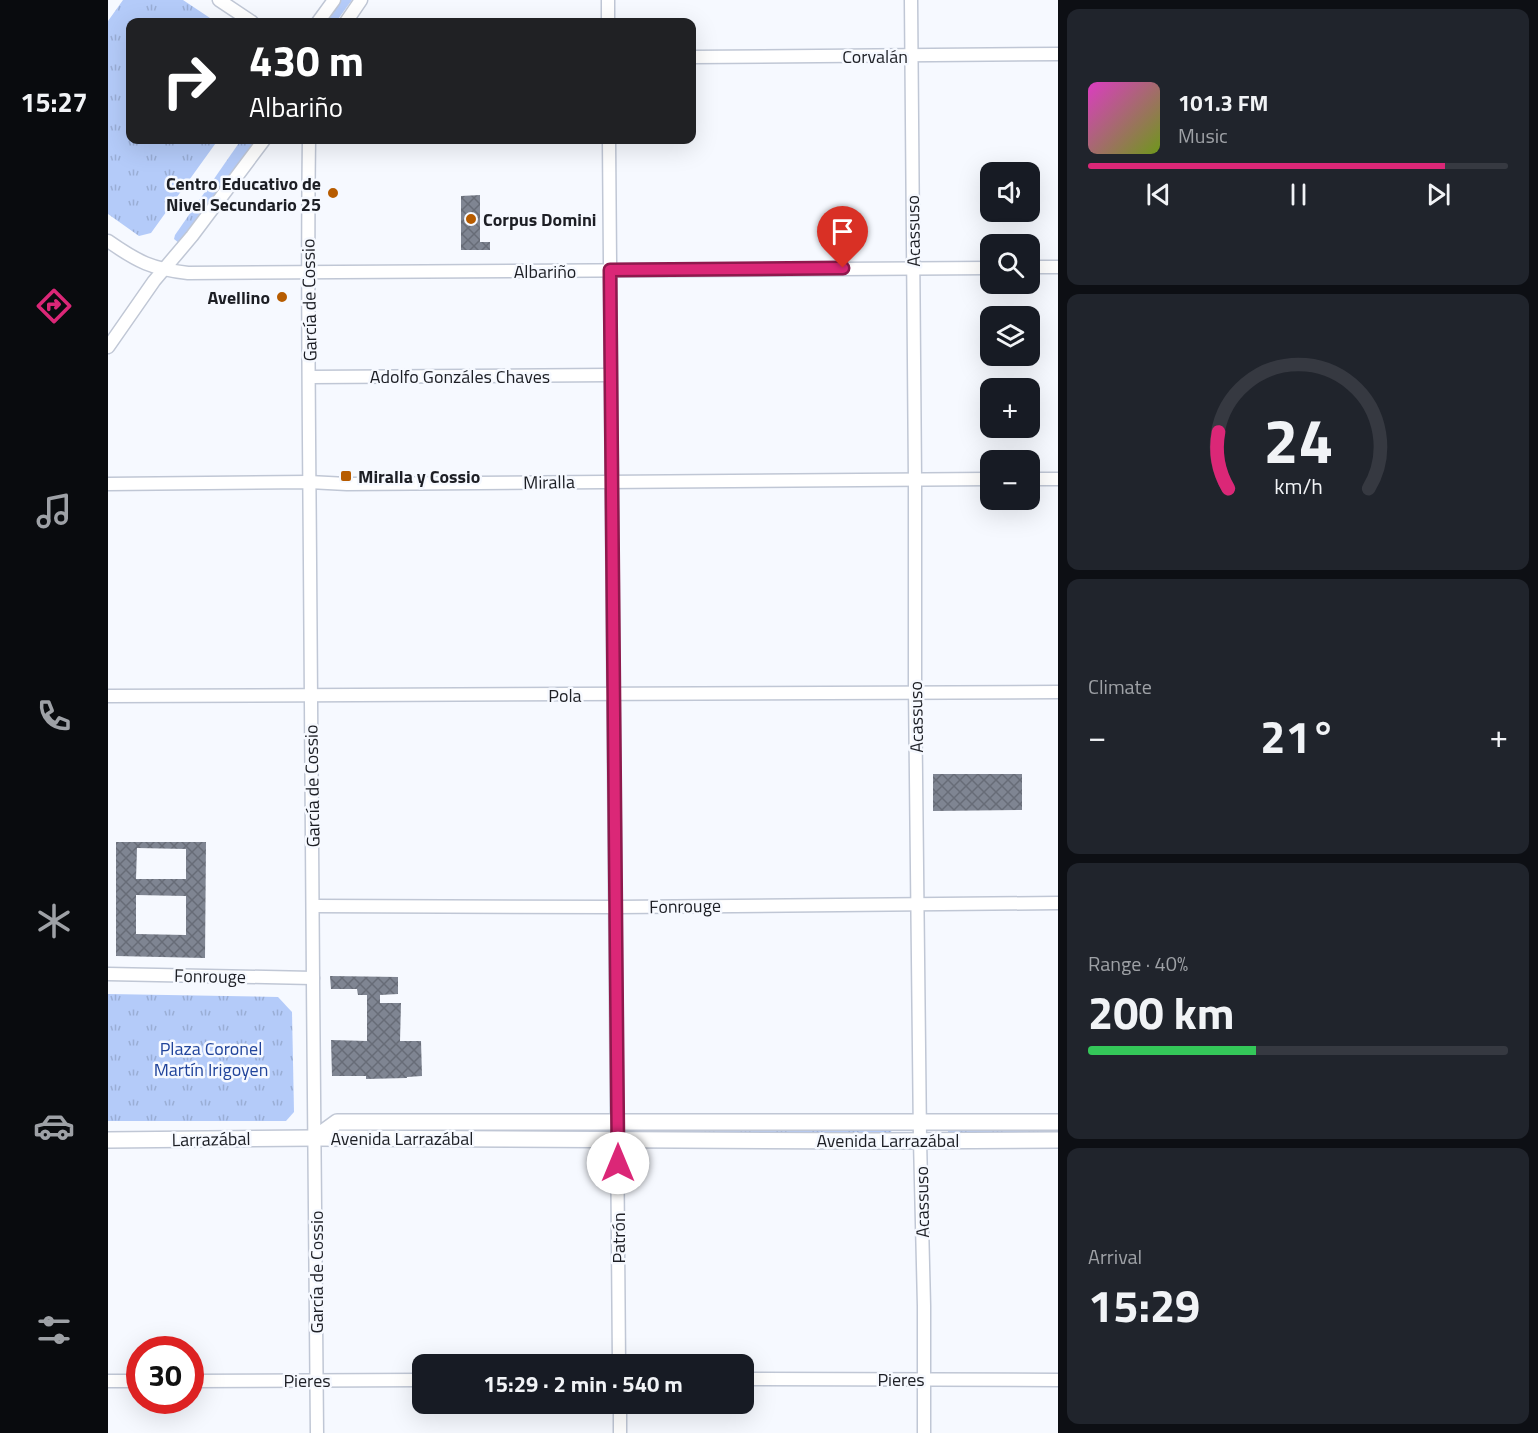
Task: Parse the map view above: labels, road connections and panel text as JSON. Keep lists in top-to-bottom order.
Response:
{
  "streets": {
    "street": [
      "Corvalán",
      "Acassuso",
      "Albariño",
      "García de Cossio",
      "Adolfo Gonzáles Chaves",
      "Miralla",
      "Pola",
      "Fonrouge",
      "Avenida Larrazábal",
      "Larrazábal",
      "Patrón",
      "Pieres"
    ]
  },
  "crossings": [
    ["Corvalán", "Acassuso"],
    ["Acassuso", "Albariño"],
    ["Acassuso", "Miralla"],
    ["Acassuso", "Pola"],
    ["Acassuso", "Fonrouge"],
    ["Acassuso", "Avenida Larrazábal"],
    ["Acassuso", "Pieres"],
    ["Albariño", "García de Cossio"],
    ["Albariño", "Patrón"],
    ["García de Cossio", "Adolfo Gonzáles Chaves"],
    ["García de Cossio", "Miralla"],
    ["García de Cossio", "Pola"],
    ["García de Cossio", "Fonrouge"],
    ["García de Cossio", "Avenida Larrazábal"],
    ["García de Cossio", "Larrazábal"],
    ["García de Cossio", "Pieres"],
    ["Adolfo Gonzáles Chaves", "Patrón"],
    ["Miralla", "Patrón"],
    ["Pola", "Patrón"],
    ["Fonrouge", "Patrón"],
    ["Avenida Larrazábal", "Larrazábal"],
    ["Avenida Larrazábal", "Patrón"]
  ],
  "parks": ["Plaza Coronel Martín Irigoyen"],
  "places": {
    "other": ["Centro Educativo de Nivel Secundario 25", "Corpus Domini", "Avellino"],
    "transit": ["Miralla y Cossio"]
  },
  "page": {
    "tabs": "15:27",
    "turn": ["430 m", "Albariño"],
    "song": ["101.3 FM", "Music"],
    "map_buttons": ["+", "−"],
    "tile": [
      "Climate",
      ["Range · 40%", "200 km"],
      ["Arrival", "15:29"]
    ],
    "heat": ["−", "21°", "+"],
    "limit": "30",
    "trip": "15:29 · 2 min · 540 m",
    "gauge": ["24", "km/h"]
  }
}
